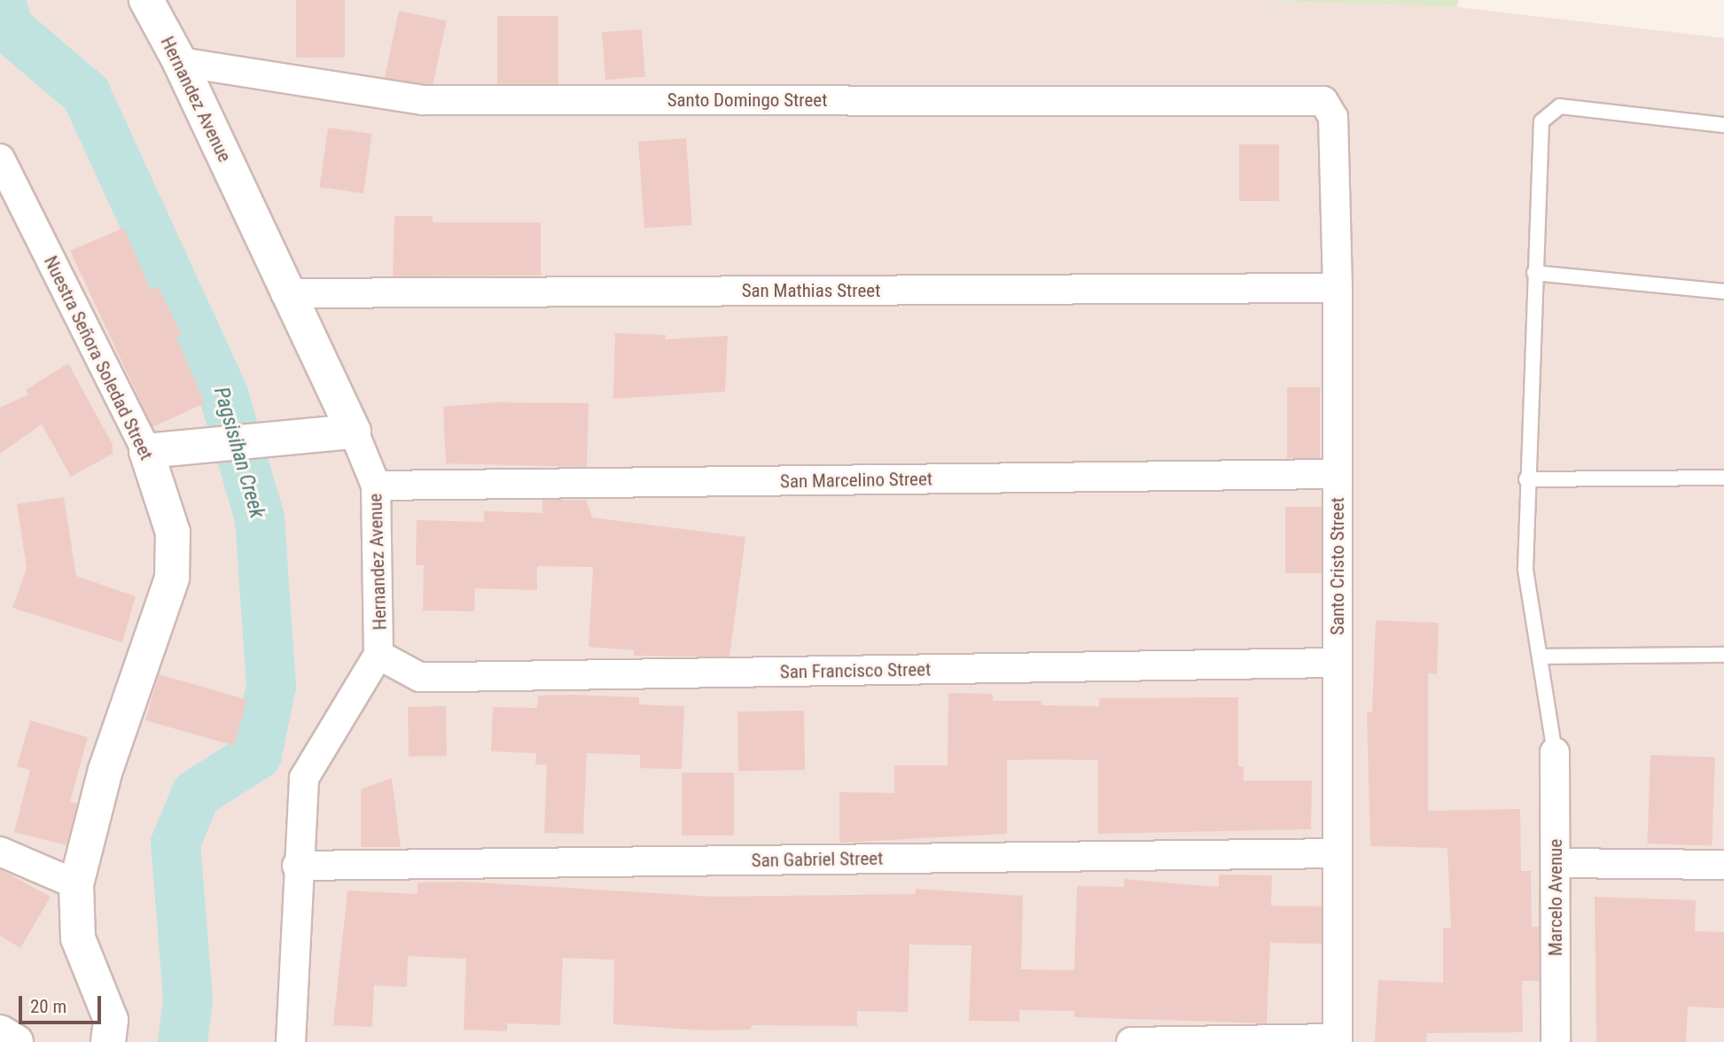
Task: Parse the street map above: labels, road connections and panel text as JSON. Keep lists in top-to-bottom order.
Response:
{
  "streets": {
    "street": [
      "Hernandez Avenue",
      "Santo Domingo Street",
      "San Mathias Street",
      "Nuestra Señora Soledad Street",
      "San Marcelino Street",
      "Santo Cristo Street",
      "San Francisco Street",
      "San Gabriel Street",
      "Marcelo Avenue"
    ]
  },
  "crossings": [
    ["Hernandez Avenue", "Santo Domingo Street"],
    ["Hernandez Avenue", "San Mathias Street"],
    ["Hernandez Avenue", "San Marcelino Street"],
    ["Hernandez Avenue", "San Francisco Street"],
    ["Hernandez Avenue", "San Gabriel Street"],
    ["Santo Domingo Street", "Santo Cristo Street"],
    ["San Mathias Street", "Santo Cristo Street"],
    ["San Marcelino Street", "Santo Cristo Street"],
    ["Santo Cristo Street", "San Francisco Street"],
    ["Santo Cristo Street", "San Gabriel Street"]
  ],
  "water": ["Pagsisihan Creek"],
  "scale_bar": "20 m"
}
